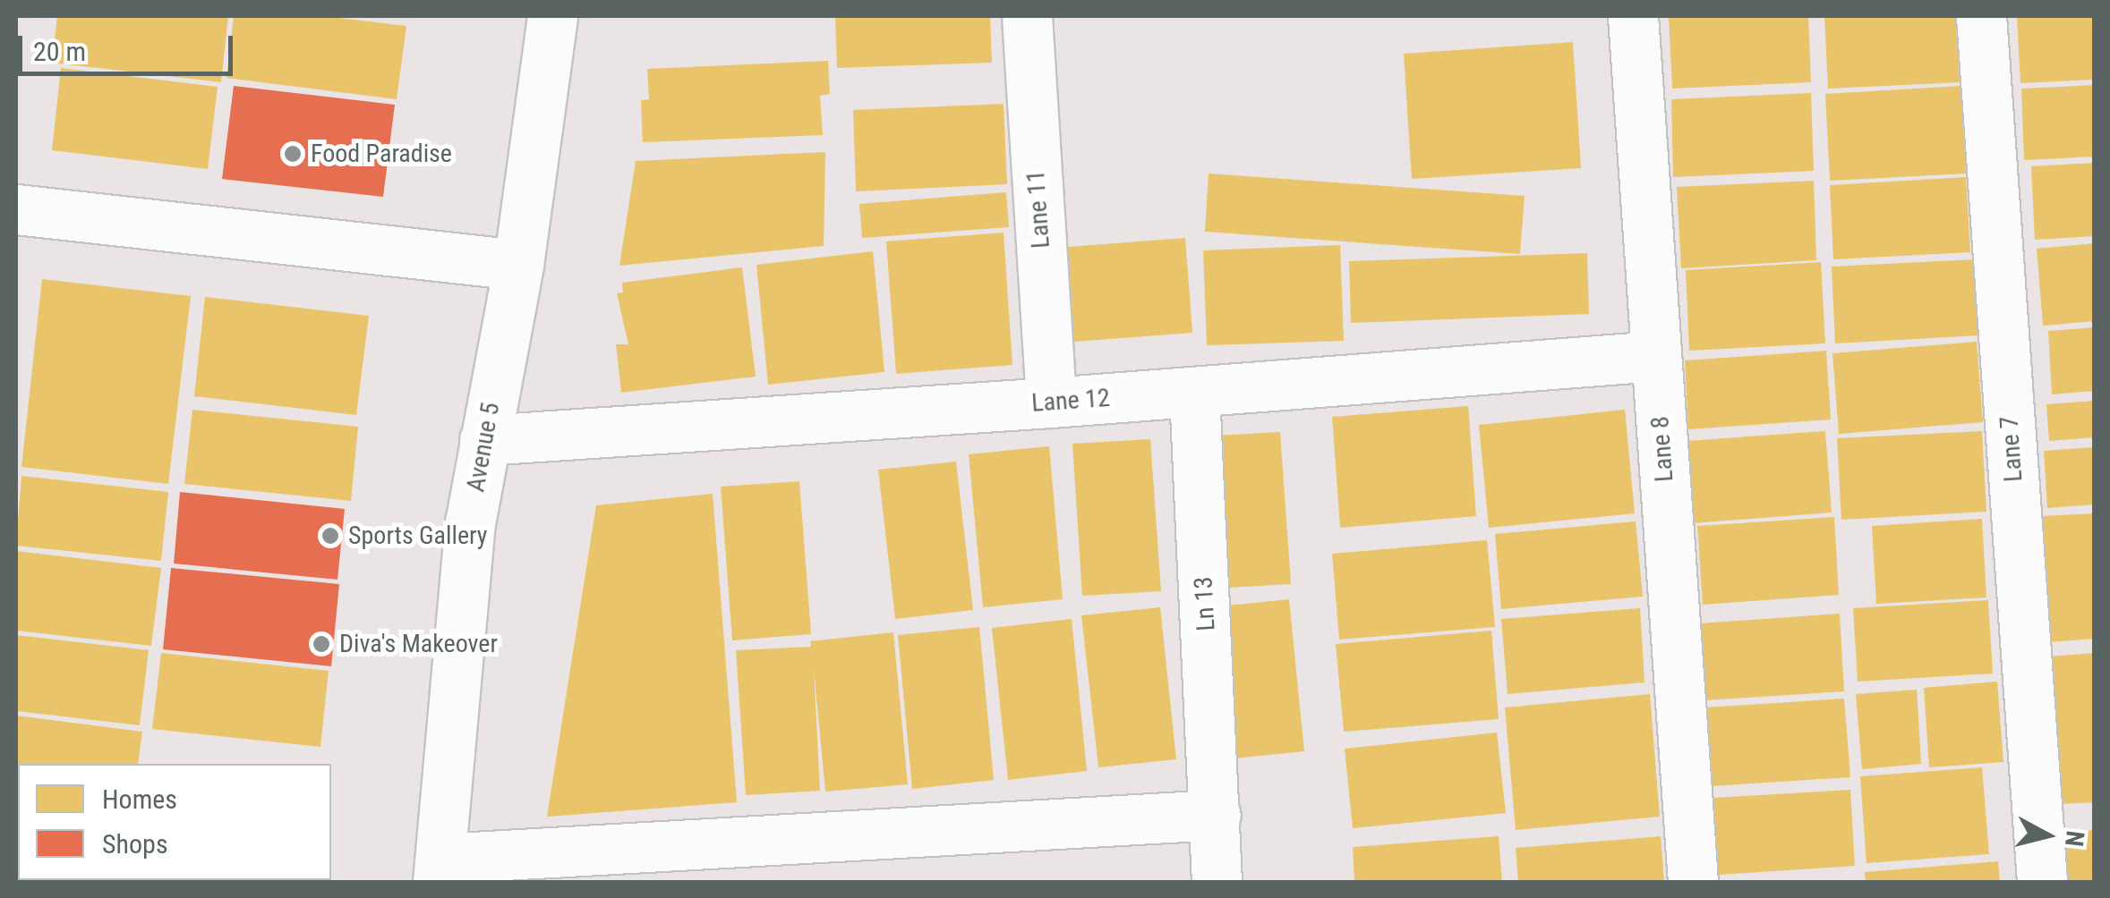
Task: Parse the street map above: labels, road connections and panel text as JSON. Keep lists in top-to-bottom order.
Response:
{
  "streets": {
    "street": [
      "Lane 11",
      "Lane 12",
      "Avenue 5",
      "Lane 8",
      "Lane 7",
      "Ln 13"
    ]
  },
  "crossings": [
    ["Lane 11", "Lane 12"],
    ["Lane 12", "Avenue 5"],
    ["Lane 12", "Lane 8"],
    ["Lane 12", "Ln 13"]
  ],
  "places": ["Food Paradise", "Sports Gallery", "Diva's Makeover"],
  "legend": ["Homes", "Shops"],
  "scale_bar": "20 m",
  "north": "right"
}
